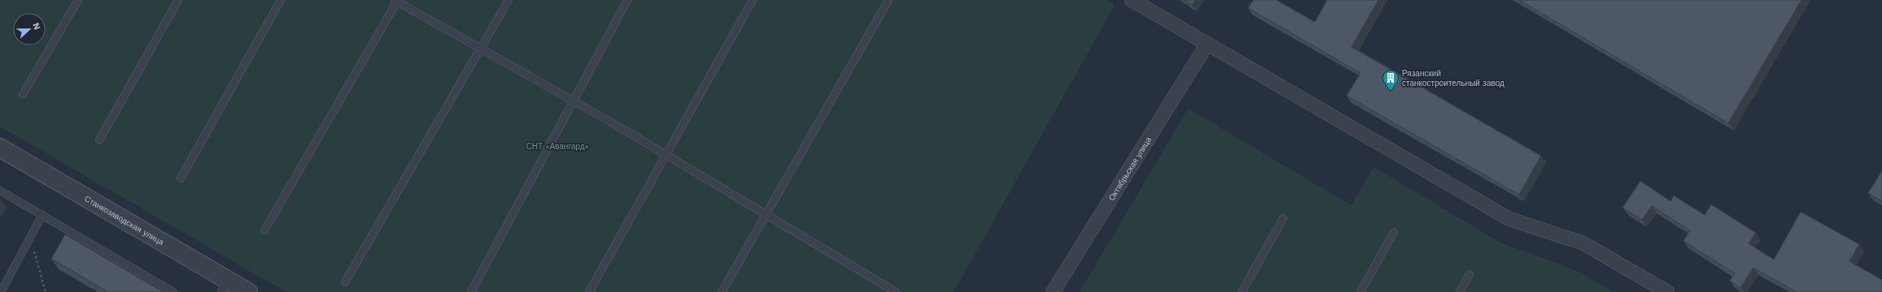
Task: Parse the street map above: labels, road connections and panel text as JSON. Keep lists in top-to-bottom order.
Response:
{
  "streets": {
    "street": ["Октябрьская улица", "Станкозаводская улица"]
  },
  "parks": ["СНТ «Авангард»"],
  "places": {
    "building": ["Рязанский станкостроительный завод"]
  },
  "north": "right"
}
